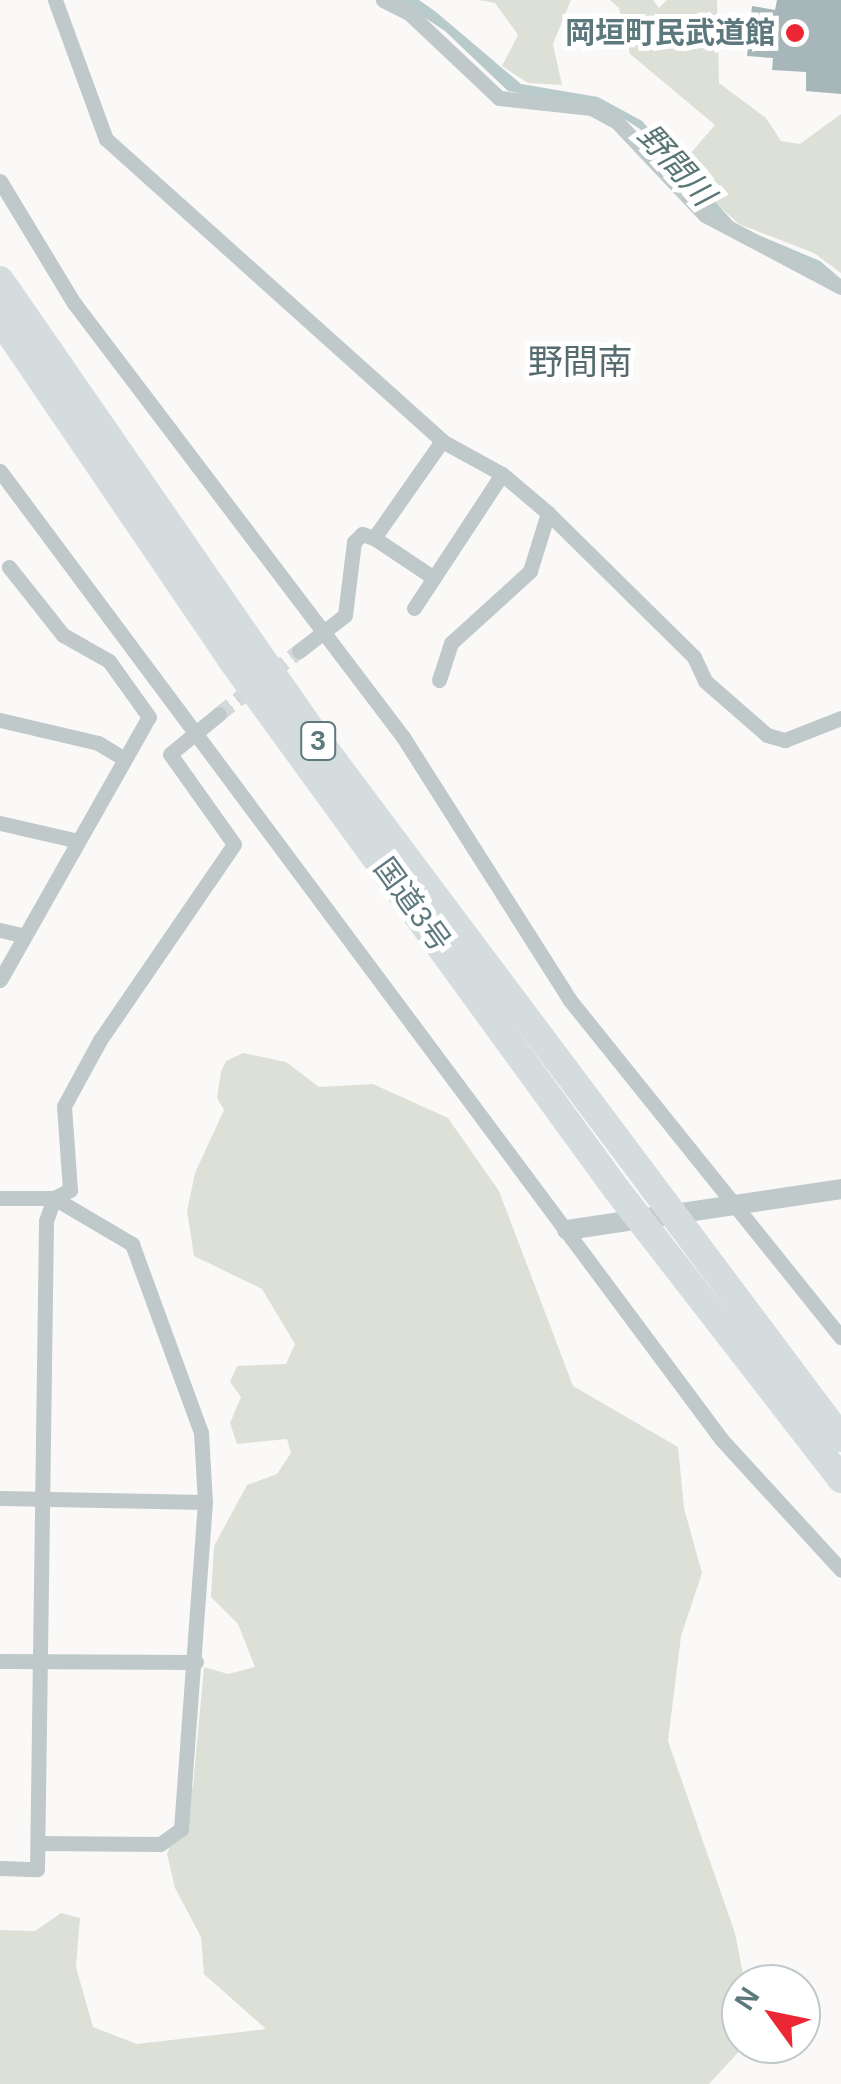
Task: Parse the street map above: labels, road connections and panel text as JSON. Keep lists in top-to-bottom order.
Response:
{
  "streets": {
    "highway": ["3", "国道3号"]
  },
  "districts": ["野間南"],
  "water": ["野間川"],
  "places": ["岡垣町民武道館"],
  "north": "top left"
}
